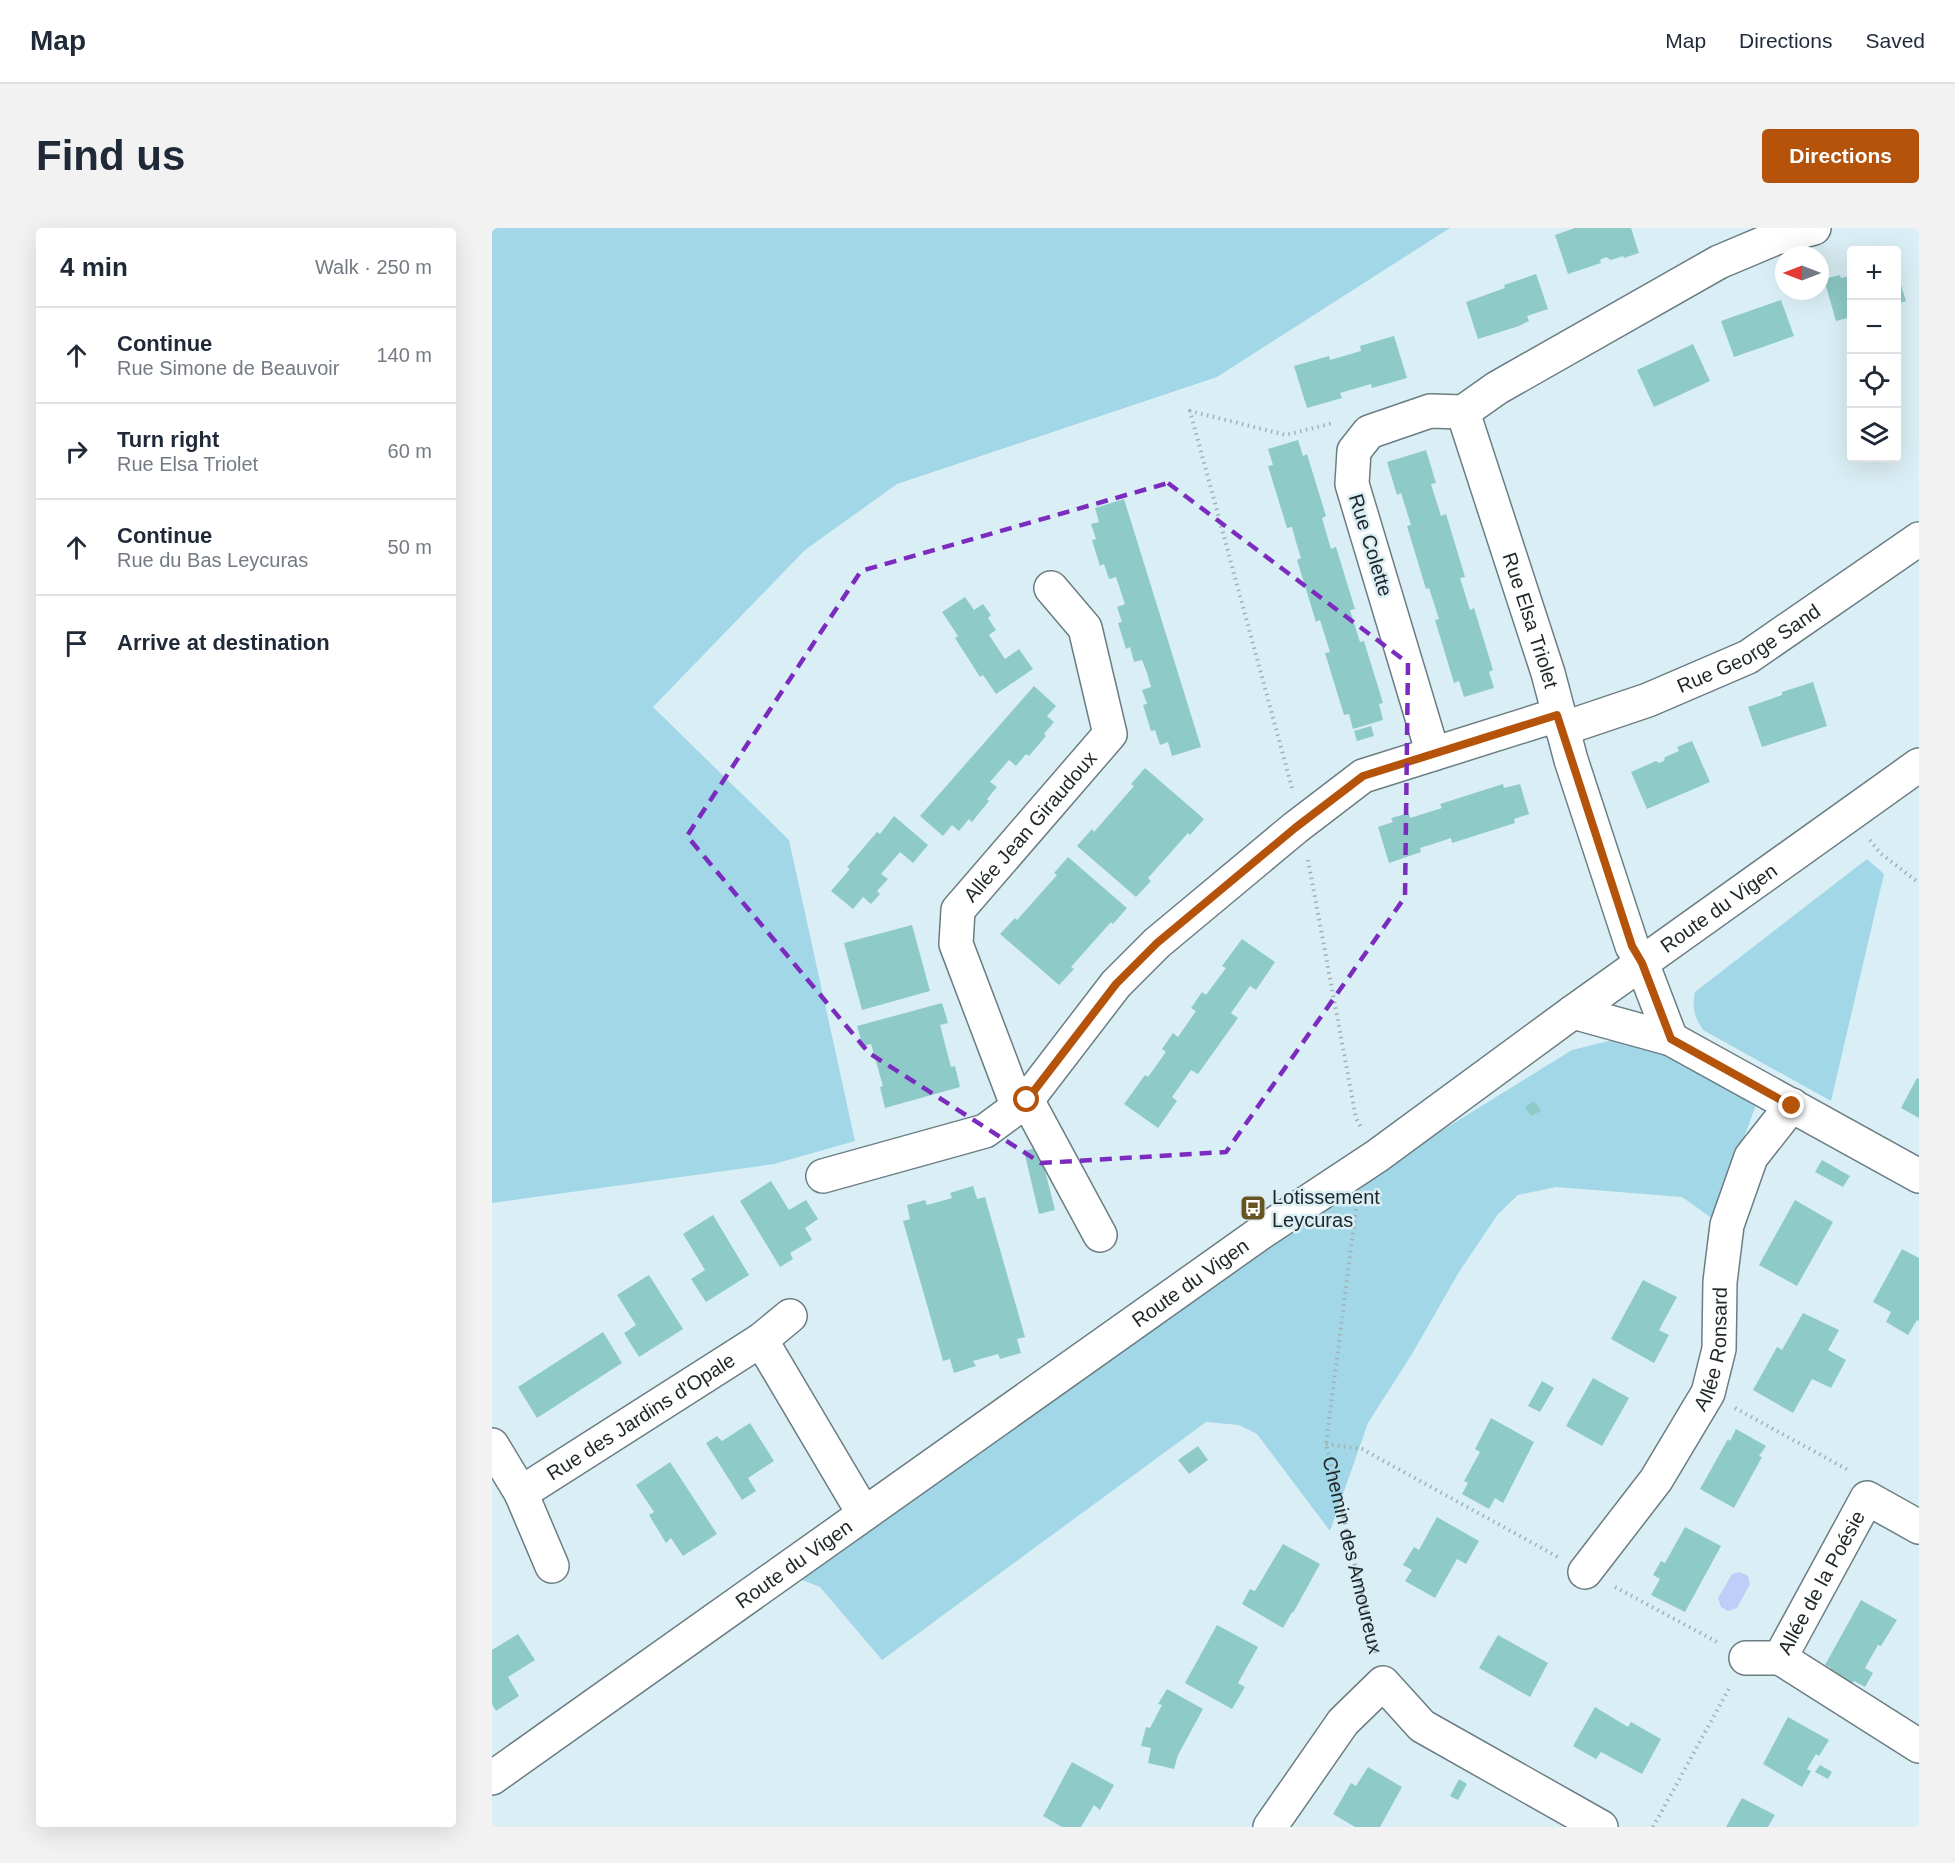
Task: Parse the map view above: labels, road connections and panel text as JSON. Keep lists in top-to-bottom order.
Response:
{
  "streets": {
    "street": [
      "Rue Colette",
      "Rue Elsa Triolet",
      "Rue George Sand",
      "Allée Jean Giraudoux",
      "Route du Vigen",
      "Allée Ronsard",
      "Rue des Jardins d'Opale",
      "Allée de la Poésie"
    ],
    "path": ["Chemin des Amoureux"]
  },
  "crossings": [
    ["Rue Colette", "Rue George Sand"],
    ["Rue Elsa Triolet", "Rue George Sand"],
    ["Rue Elsa Triolet", "Route du Vigen"],
    ["Rue George Sand", "Allée Jean Giraudoux"],
    ["Route du Vigen", "Chemin des Amoureux"]
  ],
  "places": {
    "bus stop": ["Lotissement Leycuras"]
  },
  "north": "left",
  "page": {
    "header": "Map",
    "nav": ["Map", "Directions", "Saved"],
    "buttons": "Directions",
    "title": "Find us",
    "heading": ["4 min", "Walk · 250 m"],
    "map_buttons": ["+", "−"],
    "list": [
      ["Continue", "Rue Simone de Beauvoir", "140 m"],
      ["Turn right", "Rue Elsa Triolet", "60 m"],
      ["Continue", "Rue du Bas Leycuras", "50 m"],
      "Arrive at destination"
    ]
  }
}
